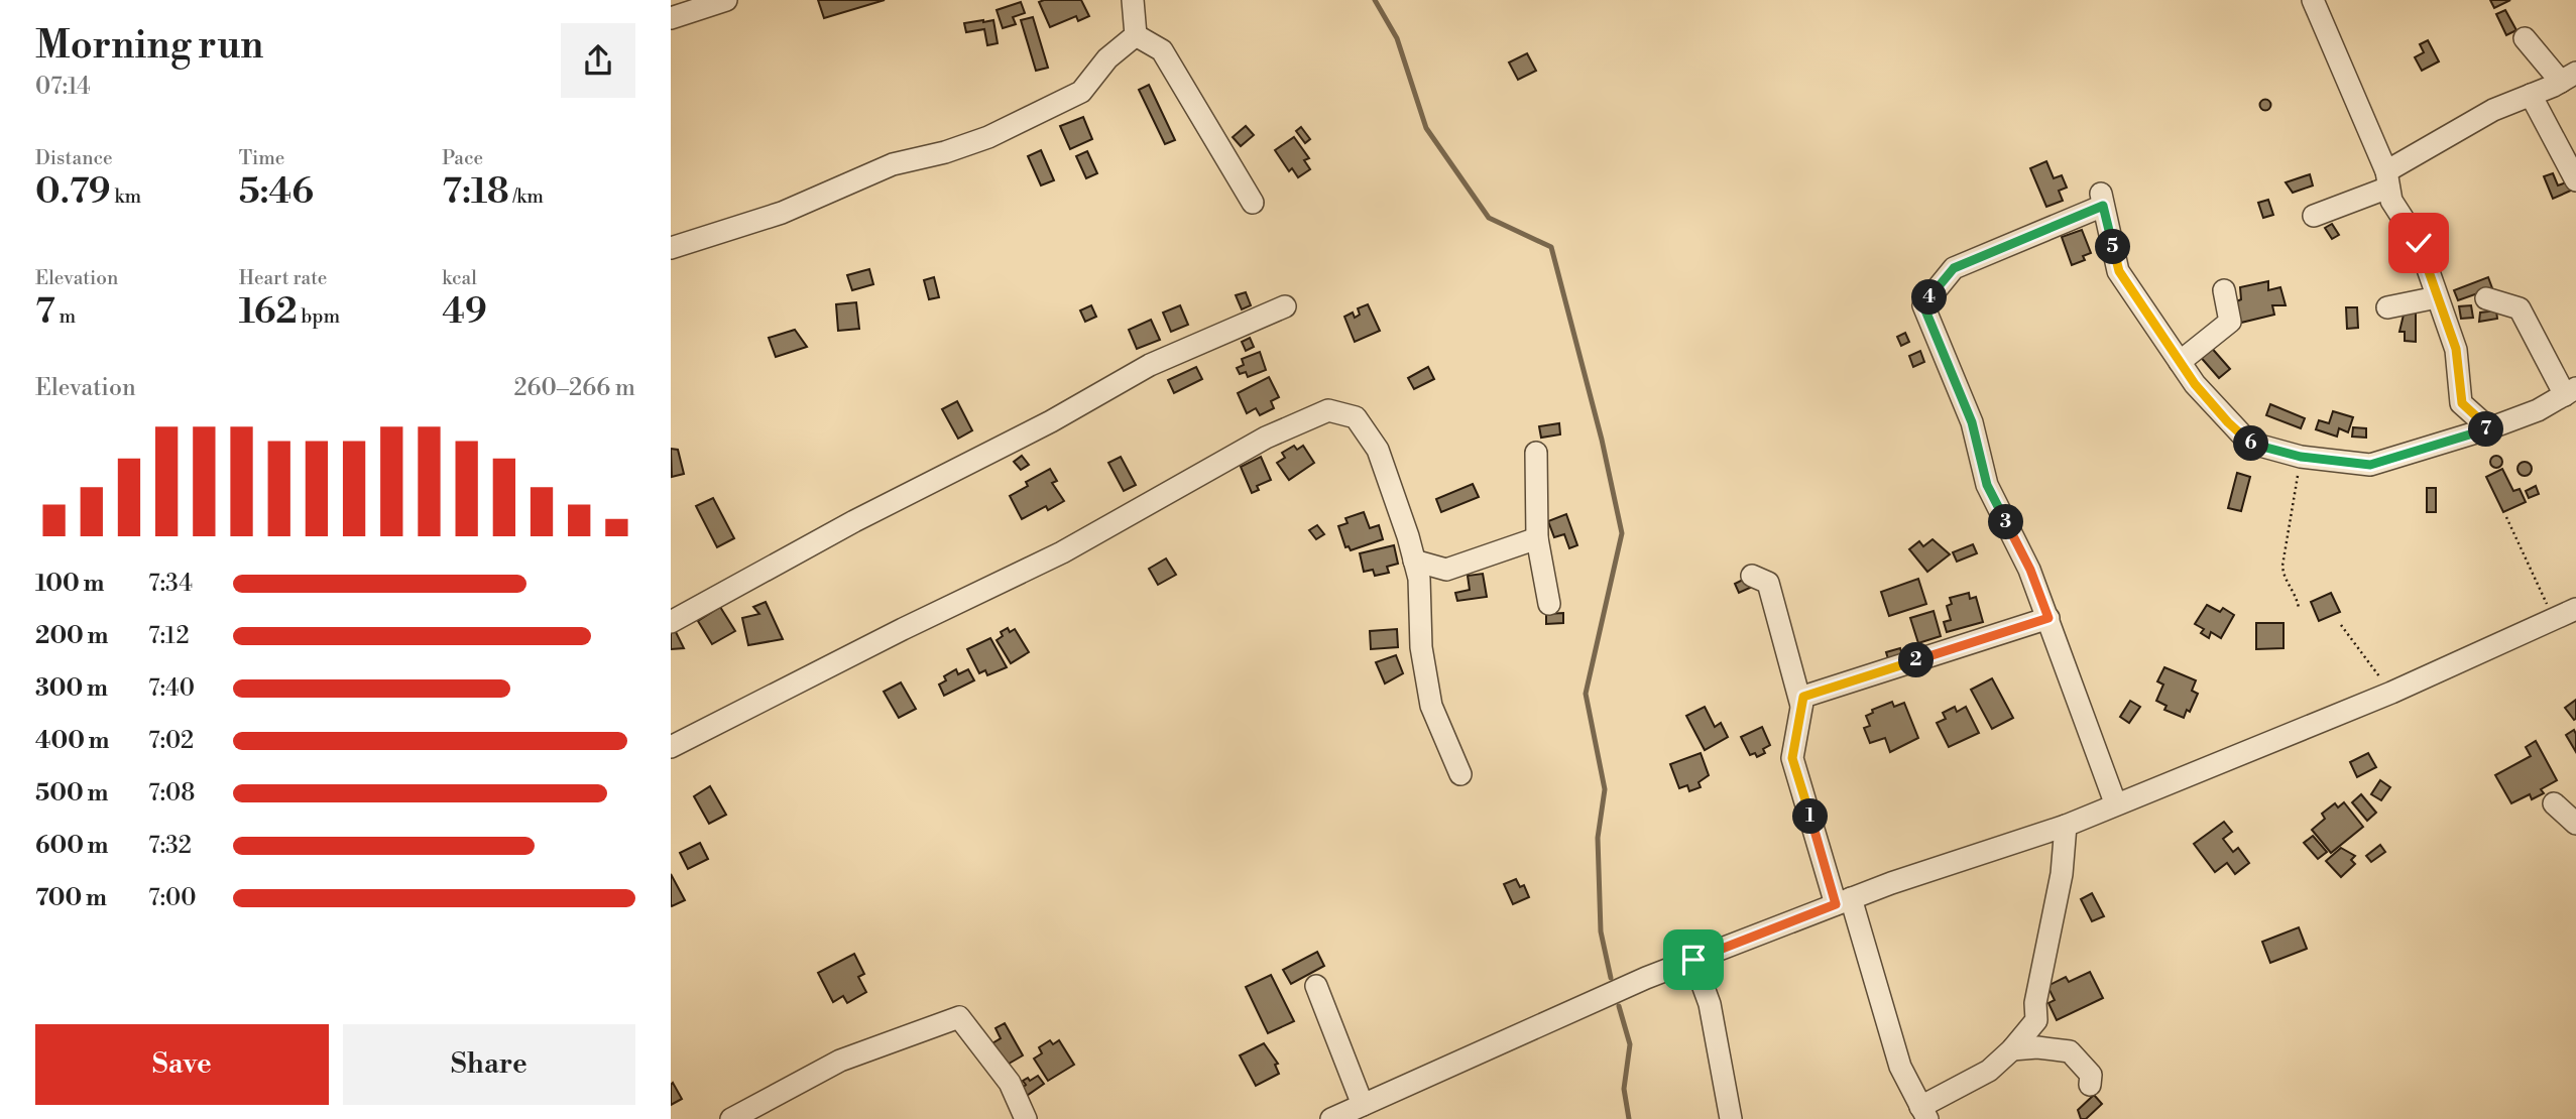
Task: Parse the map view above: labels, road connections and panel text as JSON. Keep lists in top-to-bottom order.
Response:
{
  "page": {
    "heading": ["Morning run", "07:14"],
    "stats": [
      ["Distance", "0.79 km"],
      ["Time", "5:46"],
      ["Pace", "7:18 /km"],
      ["Elevation", "7 m"],
      ["Heart rate", "162 bpm"],
      ["kcal", "49"]
    ],
    "pins": [
      "5",
      "4",
      "7",
      "6",
      "3",
      "2",
      "1"
    ],
    "chart": ["Elevation", "260–266 m"],
    "list": [
      {
        "name": "100 m",
        "note": "7:34"
      },
      {
        "name": "200 m",
        "note": "7:12"
      },
      {
        "name": "300 m",
        "note": "7:40"
      },
      {
        "name": "400 m",
        "note": "7:02"
      },
      {
        "name": "500 m",
        "note": "7:08"
      },
      {
        "name": "600 m",
        "note": "7:32"
      },
      {
        "name": "700 m",
        "note": "7:00"
      }
    ],
    "buttons": ["Save", "Share"]
  }
}
